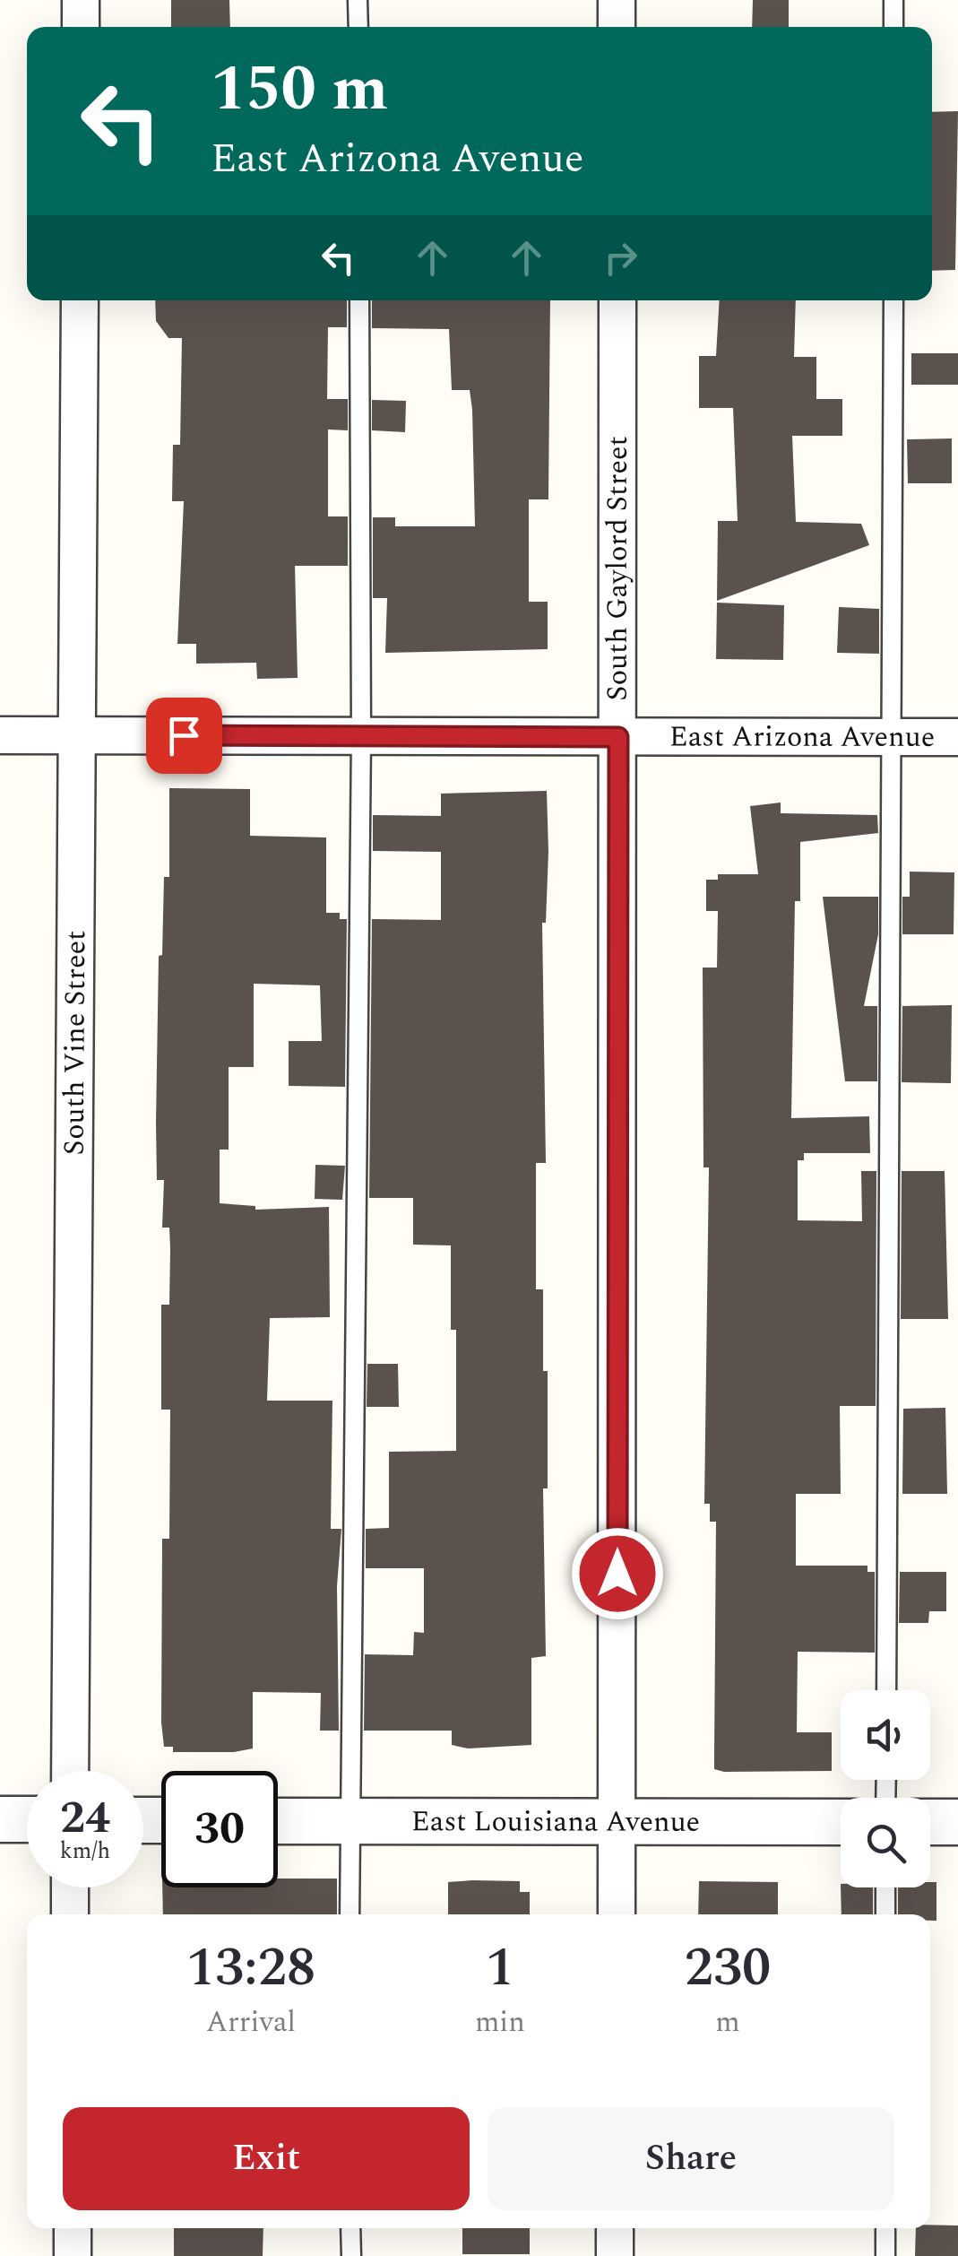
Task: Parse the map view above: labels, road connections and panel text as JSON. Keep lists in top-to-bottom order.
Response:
{
  "streets": {
    "street": [
      "South Gaylord Street",
      "East Arizona Avenue",
      "South Vine Street",
      "East Louisiana Avenue"
    ]
  },
  "crossings": [
    ["South Gaylord Street", "East Arizona Avenue"],
    ["South Gaylord Street", "East Louisiana Avenue"],
    ["East Arizona Avenue", "South Vine Street"]
  ],
  "page": {
    "turn": ["150 m", "East Arizona Avenue"],
    "speed": "24 km/h",
    "limit": "30",
    "eta": [
      "13:28",
      "Arrival",
      "1",
      "min",
      "230",
      "m"
    ],
    "buttons": ["Exit", "Share"]
  }
}
